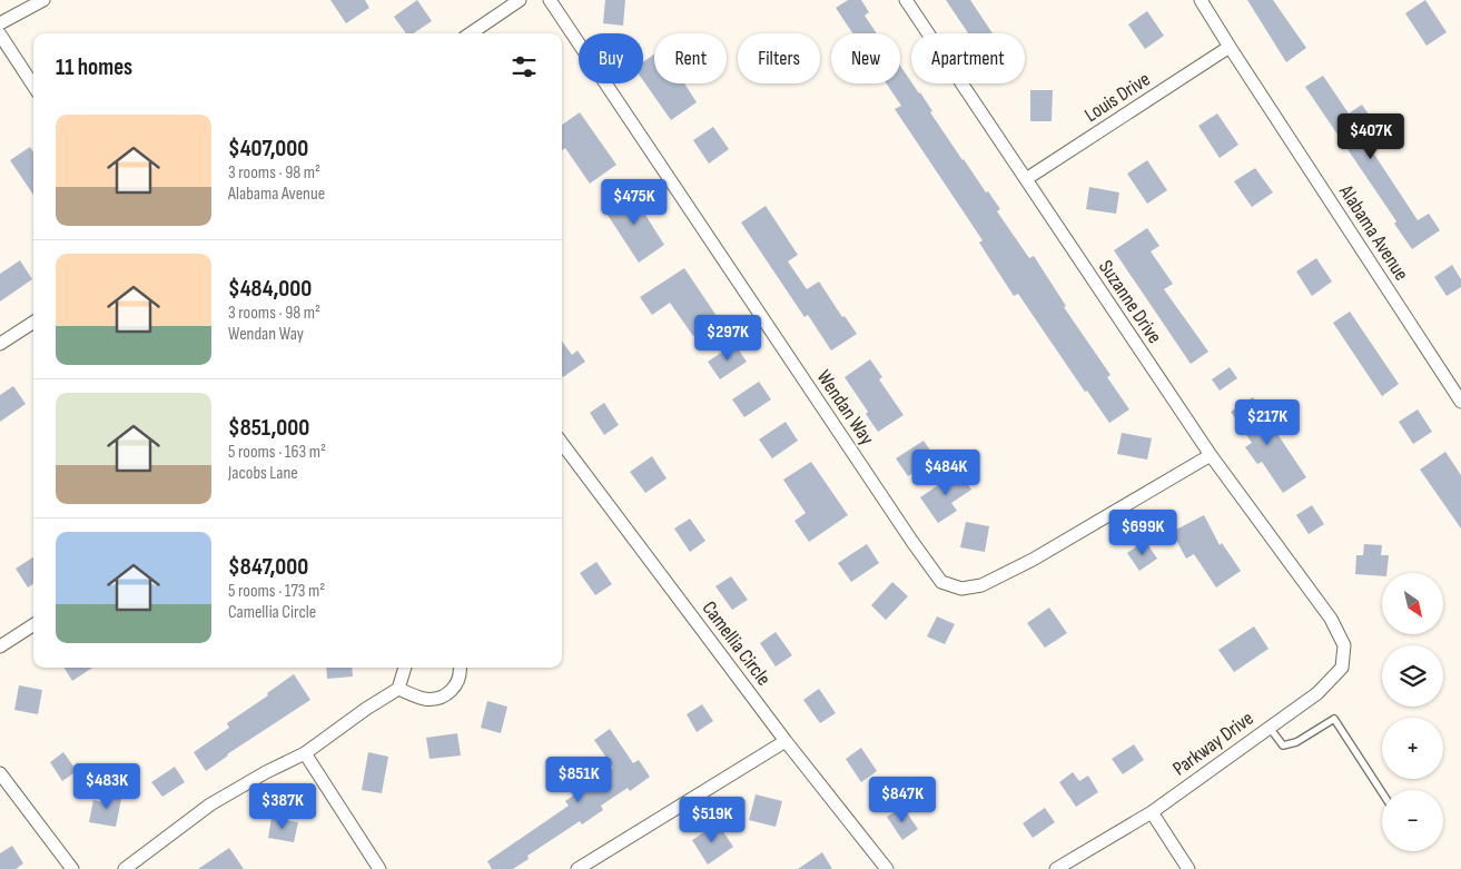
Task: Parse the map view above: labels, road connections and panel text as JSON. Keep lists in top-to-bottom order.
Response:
{
  "streets": {
    "street": [
      "Louis Drive",
      "Alabama Avenue",
      "Suzanne Drive",
      "Wendan Way",
      "Camellia Circle",
      "Parkway Drive"
    ]
  },
  "crossings": [
    ["Louis Drive", "Alabama Avenue"],
    ["Louis Drive", "Suzanne Drive"],
    ["Suzanne Drive", "Wendan Way"],
    ["Suzanne Drive", "Parkway Drive"]
  ],
  "north": "bottom right",
  "page": {
    "chip": [
      "Buy",
      "Rent",
      "Filters",
      "New",
      "Apartment"
    ],
    "heading": "11 homes",
    "list": [
      {
        "name": "$407,000",
        "note": "3 rooms · 98 m² · Alabama Avenue"
      },
      {
        "name": "$484,000",
        "note": "3 rooms · 98 m² · Wendan Way"
      },
      {
        "name": "$851,000",
        "note": "5 rooms · 163 m² · Jacobs Lane"
      },
      {
        "name": "$847,000",
        "note": "5 rooms · 173 m² · Camellia Circle"
      }
    ],
    "price": [
      "$407K",
      "$475K",
      "$297K",
      "$217K",
      "$484K",
      "$699K",
      "$851K",
      "$483K",
      "$847K",
      "$387K",
      "$519K"
    ],
    "map_buttons": ["+", "−"]
  }
}
